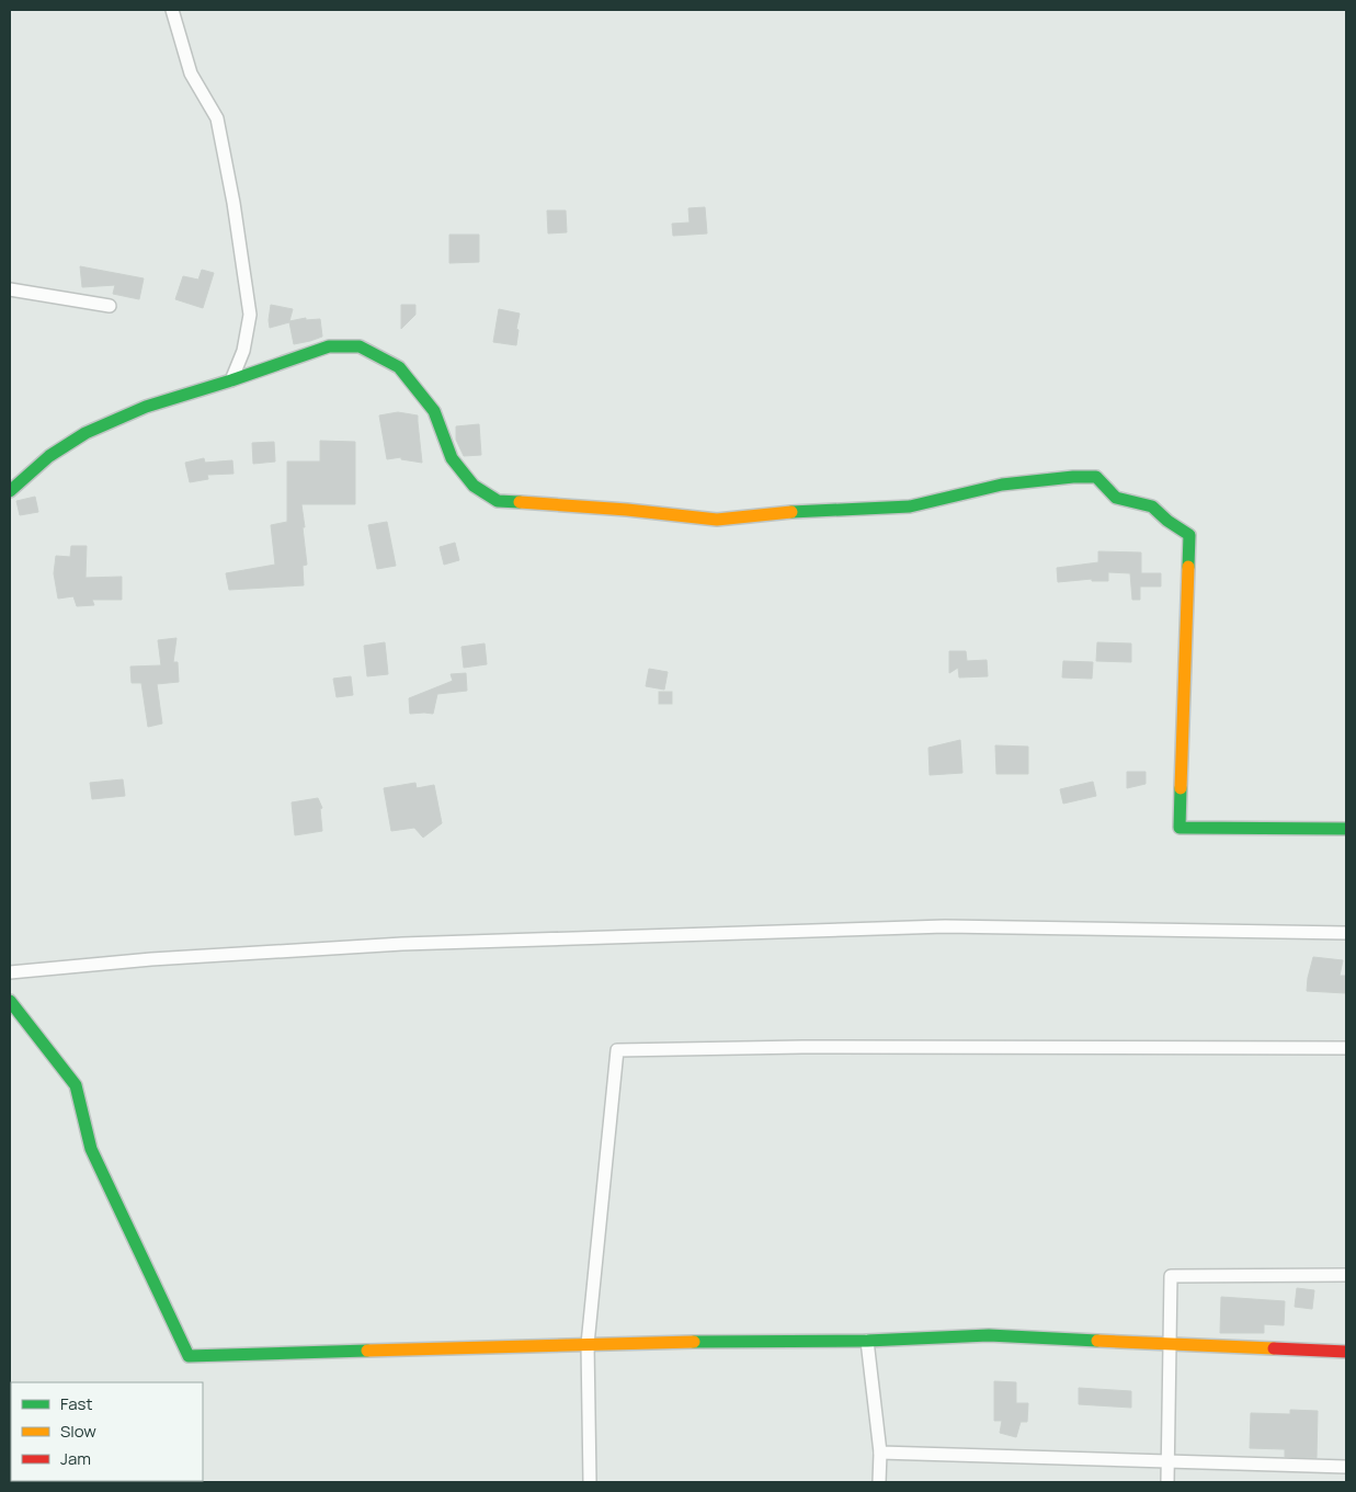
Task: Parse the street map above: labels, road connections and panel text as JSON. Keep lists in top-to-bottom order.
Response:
{
  "legend": ["Fast", "Slow", "Jam"]
}
